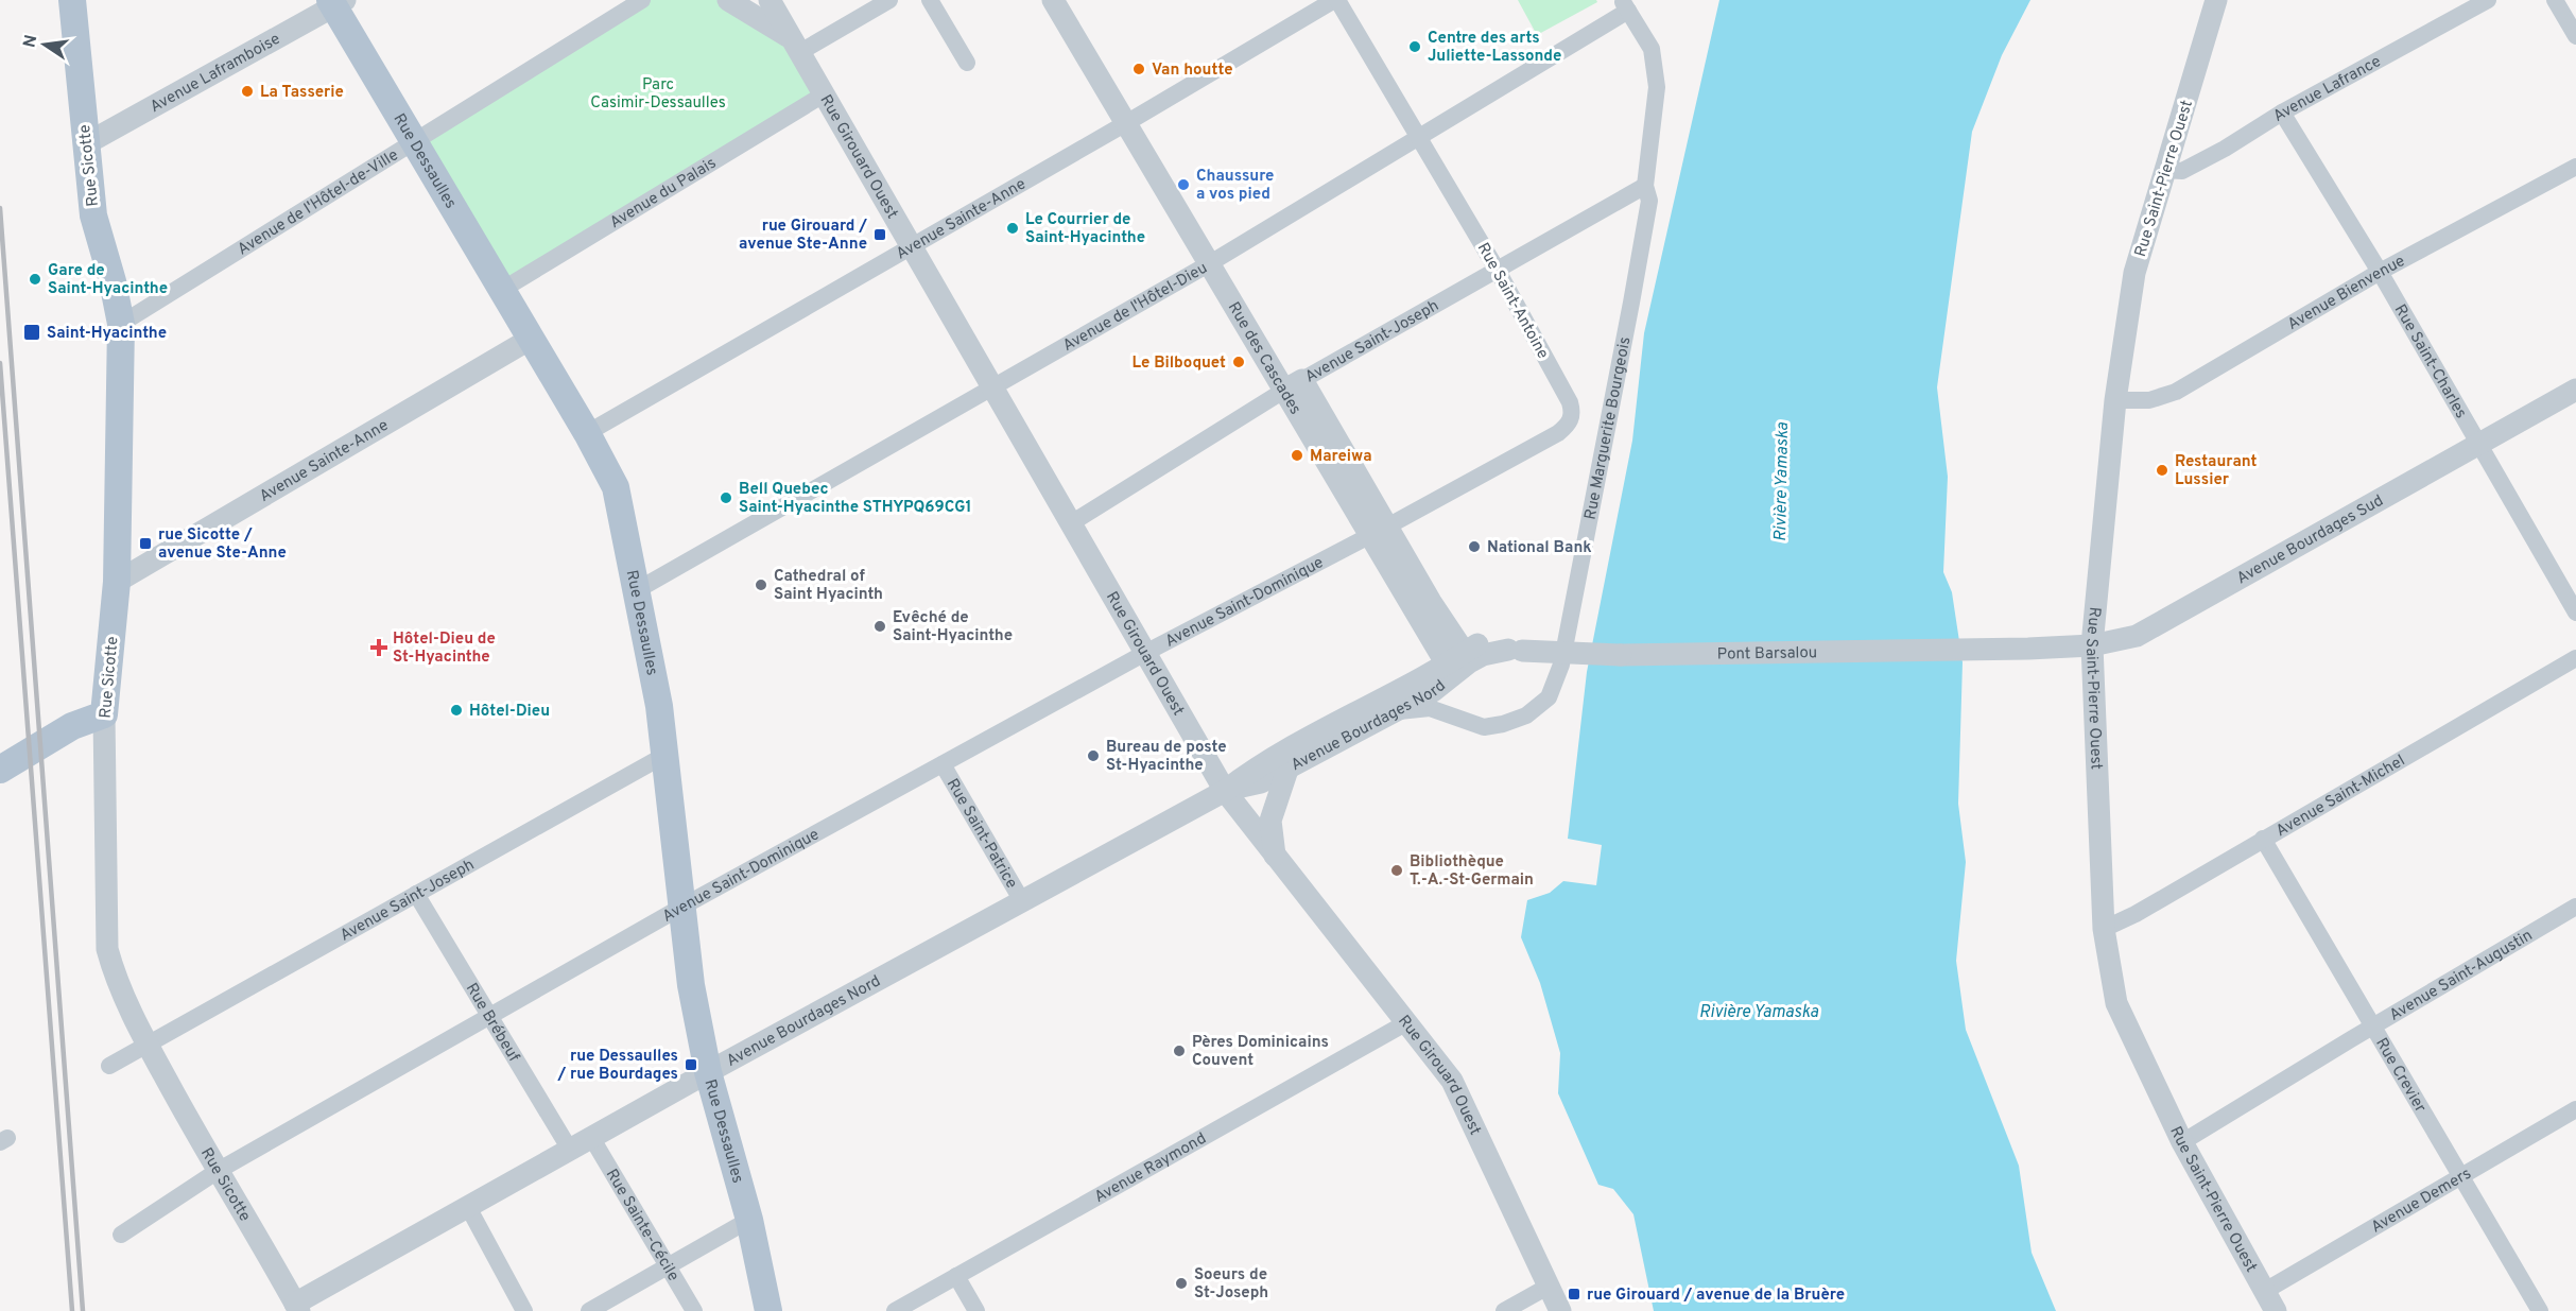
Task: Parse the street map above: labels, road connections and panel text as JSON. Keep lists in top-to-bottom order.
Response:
{
  "streets": {
    "main road": ["Rue Dessaulles", "Rue Sicotte"],
    "street": [
      "Avenue Laframboise",
      "Avenue Lafrance",
      "Rue Girouard Ouest",
      "Rue Saint-Pierre Ouest",
      "Avenue du Palais",
      "Avenue de l'Hôtel-de-Ville",
      "Avenue Sainte-Anne",
      "Avenue Bienvenue",
      "Rue Saint-Antoine",
      "Avenue de l'Hôtel-Dieu",
      "Avenue Saint-Joseph",
      "Rue des Cascades",
      "Rue Saint-Charles",
      "Rue Marguerite Bourgeois",
      "Avenue Bourdages Sud",
      "Avenue Saint-Dominique",
      "Pont Barsalou",
      "Avenue Bourdages Nord",
      "Avenue Saint-Michel",
      "Rue Saint-Patrice",
      "Avenue Saint-Augustin",
      "Rue Brébeuf",
      "Rue Crevier",
      "Avenue Raymond",
      "Avenue Demers",
      "Rue Sainte-Cécile"
    ]
  },
  "crossings": [
    ["Avenue Laframboise", "Rue Dessaulles"],
    ["Avenue Laframboise", "Rue Sicotte"],
    ["Avenue Lafrance", "Rue Saint-Pierre Ouest"],
    ["Avenue Lafrance", "Rue Saint-Charles"],
    ["Rue Girouard Ouest", "Avenue du Palais"],
    ["Rue Girouard Ouest", "Avenue Sainte-Anne"],
    ["Rue Girouard Ouest", "Avenue de l'Hôtel-Dieu"],
    ["Rue Girouard Ouest", "Avenue Saint-Joseph"],
    ["Rue Girouard Ouest", "Avenue Saint-Dominique"],
    ["Rue Girouard Ouest", "Avenue Bourdages Nord"],
    ["Rue Girouard Ouest", "Avenue Raymond"],
    ["Rue Dessaulles", "Avenue du Palais"],
    ["Rue Dessaulles", "Avenue de l'Hôtel-de-Ville"],
    ["Rue Dessaulles", "Avenue Sainte-Anne"],
    ["Rue Dessaulles", "Avenue de l'Hôtel-Dieu"],
    ["Rue Dessaulles", "Avenue Saint-Joseph"],
    ["Rue Dessaulles", "Avenue Saint-Dominique"],
    ["Rue Dessaulles", "Avenue Bourdages Nord"],
    ["Rue Sicotte", "Avenue de l'Hôtel-de-Ville"],
    ["Rue Sicotte", "Avenue Sainte-Anne"],
    ["Rue Sicotte", "Avenue Saint-Joseph"],
    ["Rue Sicotte", "Avenue Saint-Dominique"],
    ["Rue Sicotte", "Avenue Bourdages Nord"],
    ["Rue Saint-Pierre Ouest", "Avenue Bienvenue"],
    ["Rue Saint-Pierre Ouest", "Avenue Bourdages Sud"],
    ["Rue Saint-Pierre Ouest", "Avenue Saint-Michel"],
    ["Rue Saint-Pierre Ouest", "Avenue Saint-Augustin"],
    ["Rue Saint-Pierre Ouest", "Avenue Demers"],
    ["Avenue Sainte-Anne", "Rue Saint-Antoine"],
    ["Avenue Sainte-Anne", "Rue des Cascades"],
    ["Avenue Bienvenue", "Rue Saint-Charles"],
    ["Rue Saint-Antoine", "Avenue de l'Hôtel-Dieu"],
    ["Rue Saint-Antoine", "Avenue Saint-Joseph"],
    ["Rue Saint-Antoine", "Rue des Cascades"],
    ["Rue Saint-Antoine", "Avenue Saint-Dominique"],
    ["Avenue de l'Hôtel-Dieu", "Rue des Cascades"],
    ["Avenue de l'Hôtel-Dieu", "Rue Marguerite Bourgeois"],
    ["Avenue Saint-Joseph", "Rue des Cascades"],
    ["Avenue Saint-Joseph", "Rue Marguerite Bourgeois"],
    ["Avenue Saint-Joseph", "Rue Brébeuf"],
    ["Rue des Cascades", "Avenue Saint-Dominique"],
    ["Rue des Cascades", "Avenue Bourdages Nord"],
    ["Rue Saint-Charles", "Avenue Bourdages Sud"],
    ["Rue Marguerite Bourgeois", "Avenue Bourdages Nord"],
    ["Avenue Bourdages Sud", "Pont Barsalou"],
    ["Avenue Saint-Dominique", "Rue Saint-Patrice"],
    ["Avenue Saint-Dominique", "Rue Brébeuf"],
    ["Pont Barsalou", "Avenue Bourdages Nord"],
    ["Avenue Bourdages Nord", "Rue Saint-Patrice"],
    ["Avenue Bourdages Nord", "Rue Brébeuf"],
    ["Avenue Bourdages Nord", "Rue Sainte-Cécile"],
    ["Avenue Saint-Michel", "Rue Crevier"],
    ["Avenue Saint-Augustin", "Rue Crevier"],
    ["Rue Crevier", "Avenue Demers"]
  ],
  "water": ["Rivière Yamaska"],
  "parks": ["Parc Casimir-Dessaulles"],
  "places": {
    "other": [
      "Centre des arts Juliette-Lassonde",
      "Van houtte",
      "La Tasserie",
      "Chaussure a vos pied",
      "Le Courrier de Saint-Hyacinthe",
      "Gare de Saint-Hyacinthe",
      "Le Bilboquet",
      "Mareiwa",
      "Restaurant Lussier",
      "Bell Quebec Saint-Hyacinthe STHYPQ69CG1",
      "National Bank",
      "Cathedral of Saint Hyacinth",
      "Evêché de Saint-Hyacinthe",
      "Hôtel-Dieu",
      "Bureau de poste St-Hyacinthe",
      "Bibliothèque T.-A.-St-Germain",
      "Pères Dominicains Couvent",
      "Soeurs de St-Joseph"
    ],
    "transit": [
      "rue Girouard / avenue Ste-Anne",
      "Saint-Hyacinthe",
      "rue Sicotte / avenue Ste-Anne",
      "rue Dessaulles / rue Bourdages",
      "rue Girouard / avenue de la Bruère"
    ],
    "health": ["Hôtel-Dieu de St-Hyacinthe"]
  },
  "north": "left"
}
